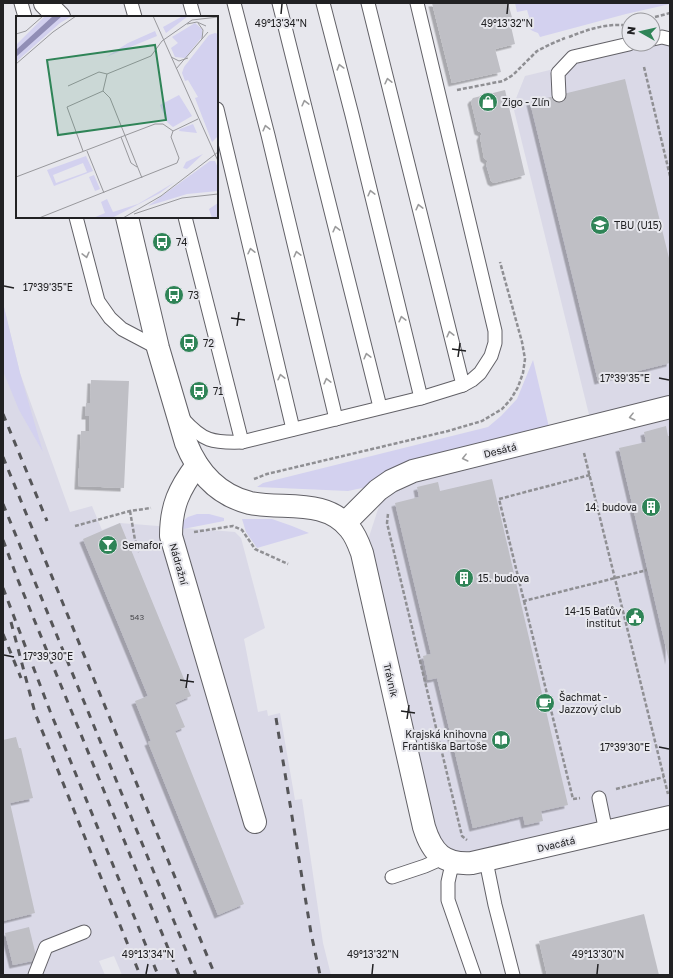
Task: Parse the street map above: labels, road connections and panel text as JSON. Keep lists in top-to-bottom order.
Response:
{
  "streets": {
    "street": [
      "Desátá",
      "Nádražní",
      "Trávník",
      "Dvacátá"
    ]
  },
  "crossings": [
    ["Desátá", "Trávník"],
    ["Trávník", "Dvacátá"]
  ],
  "one_way": ["Desátá"],
  "places": {
    "shop": ["Zigo - Zlín"],
    "school or university": ["TBU (U15)"],
    "bus stop": [
      "74",
      "73",
      "72",
      "71"
    ],
    "building": ["14. budova", "15. budova"],
    "bar": ["Semafor"],
    "public building": ["14-15 Baťův institut"],
    "cafe": ["Šachmat - Jazzový club"],
    "library": ["Krajská knihovna Františka Bartoše"]
  },
  "house_numbers": ["543"],
  "north": "left",
  "coordinates": [
    "49°13'34\"N",
    "49°13'32\"N",
    "17°39'35\"E",
    "17°39'30\"E",
    "49°13'30\"N"
  ]
}
